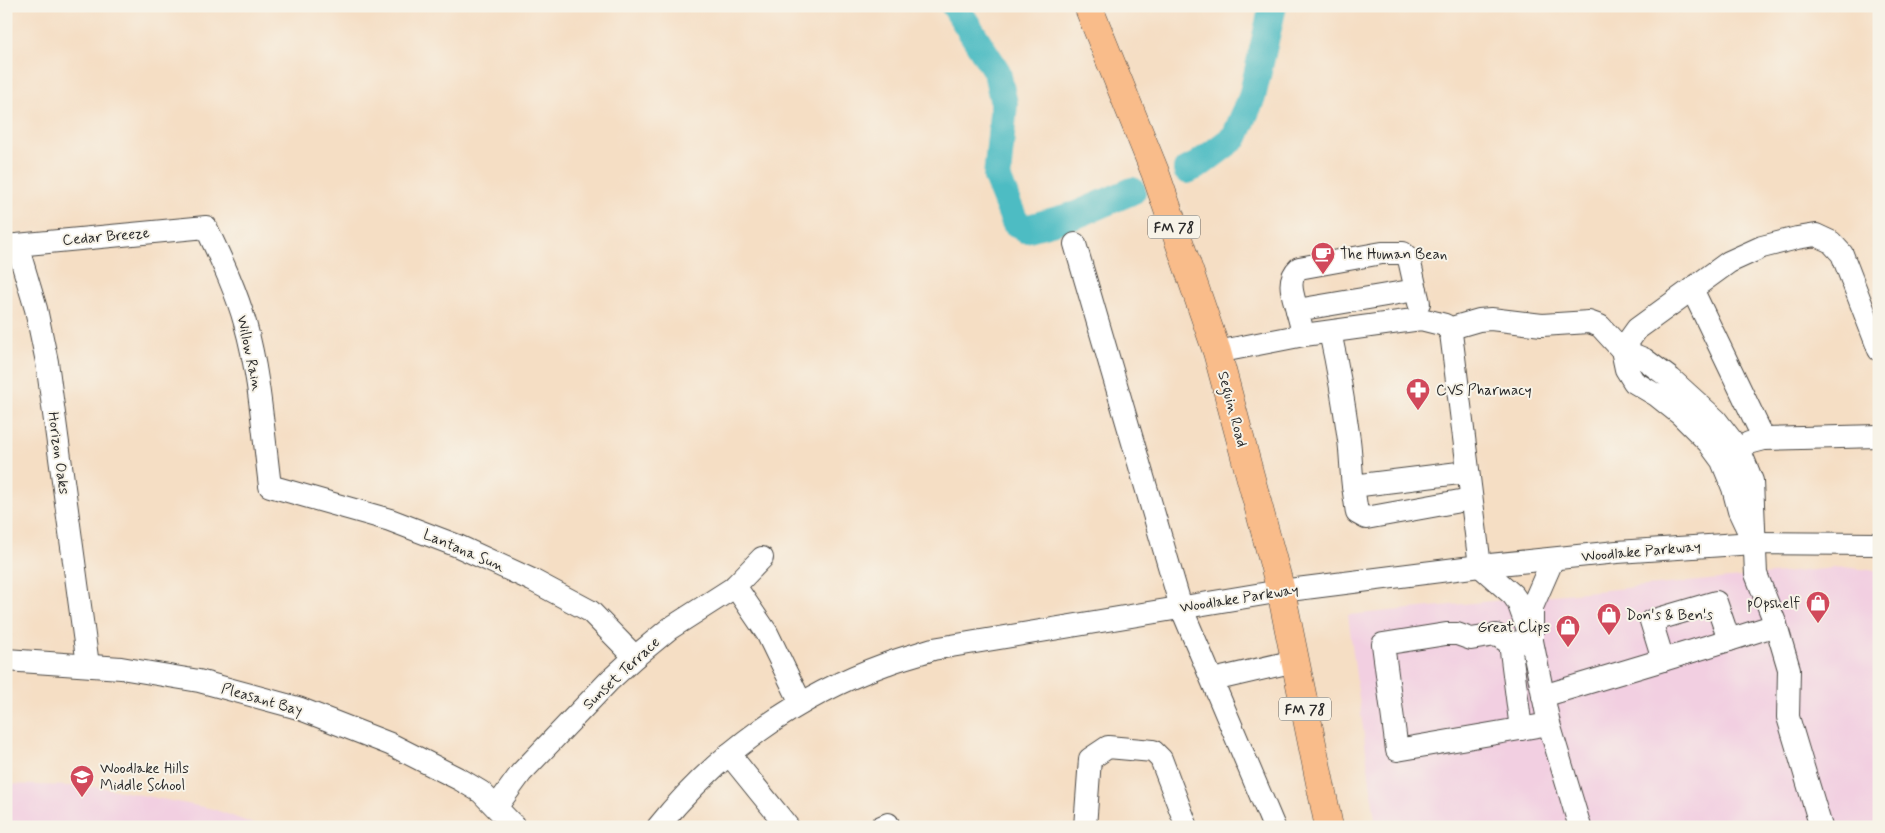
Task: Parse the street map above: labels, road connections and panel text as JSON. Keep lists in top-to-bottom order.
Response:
{
  "streets": {
    "main road": ["FM 78", "Seguin Road"],
    "street": [
      "Cedar Breeze",
      "Willow Rain",
      "Horizon Oaks",
      "Lantana Sun",
      "Woodlake Parkway",
      "Sunset Terrace",
      "Pleasant Bay"
    ]
  },
  "crossings": [
    ["Cedar Breeze", "Willow Rain"],
    ["Cedar Breeze", "Horizon Oaks"],
    ["Willow Rain", "Lantana Sun"],
    ["Seguin Road", "Woodlake Parkway"],
    ["Horizon Oaks", "Pleasant Bay"],
    ["Lantana Sun", "Sunset Terrace"],
    ["Sunset Terrace", "Pleasant Bay"]
  ],
  "places": {
    "cafe": ["The Human Bean"],
    "pharmacy": ["CVS Pharmacy"],
    "shop": ["pOpshelf", "Don's & Ben's", "Great Clips"],
    "school or university": ["Woodlake Hills Middle School"]
  }
}
